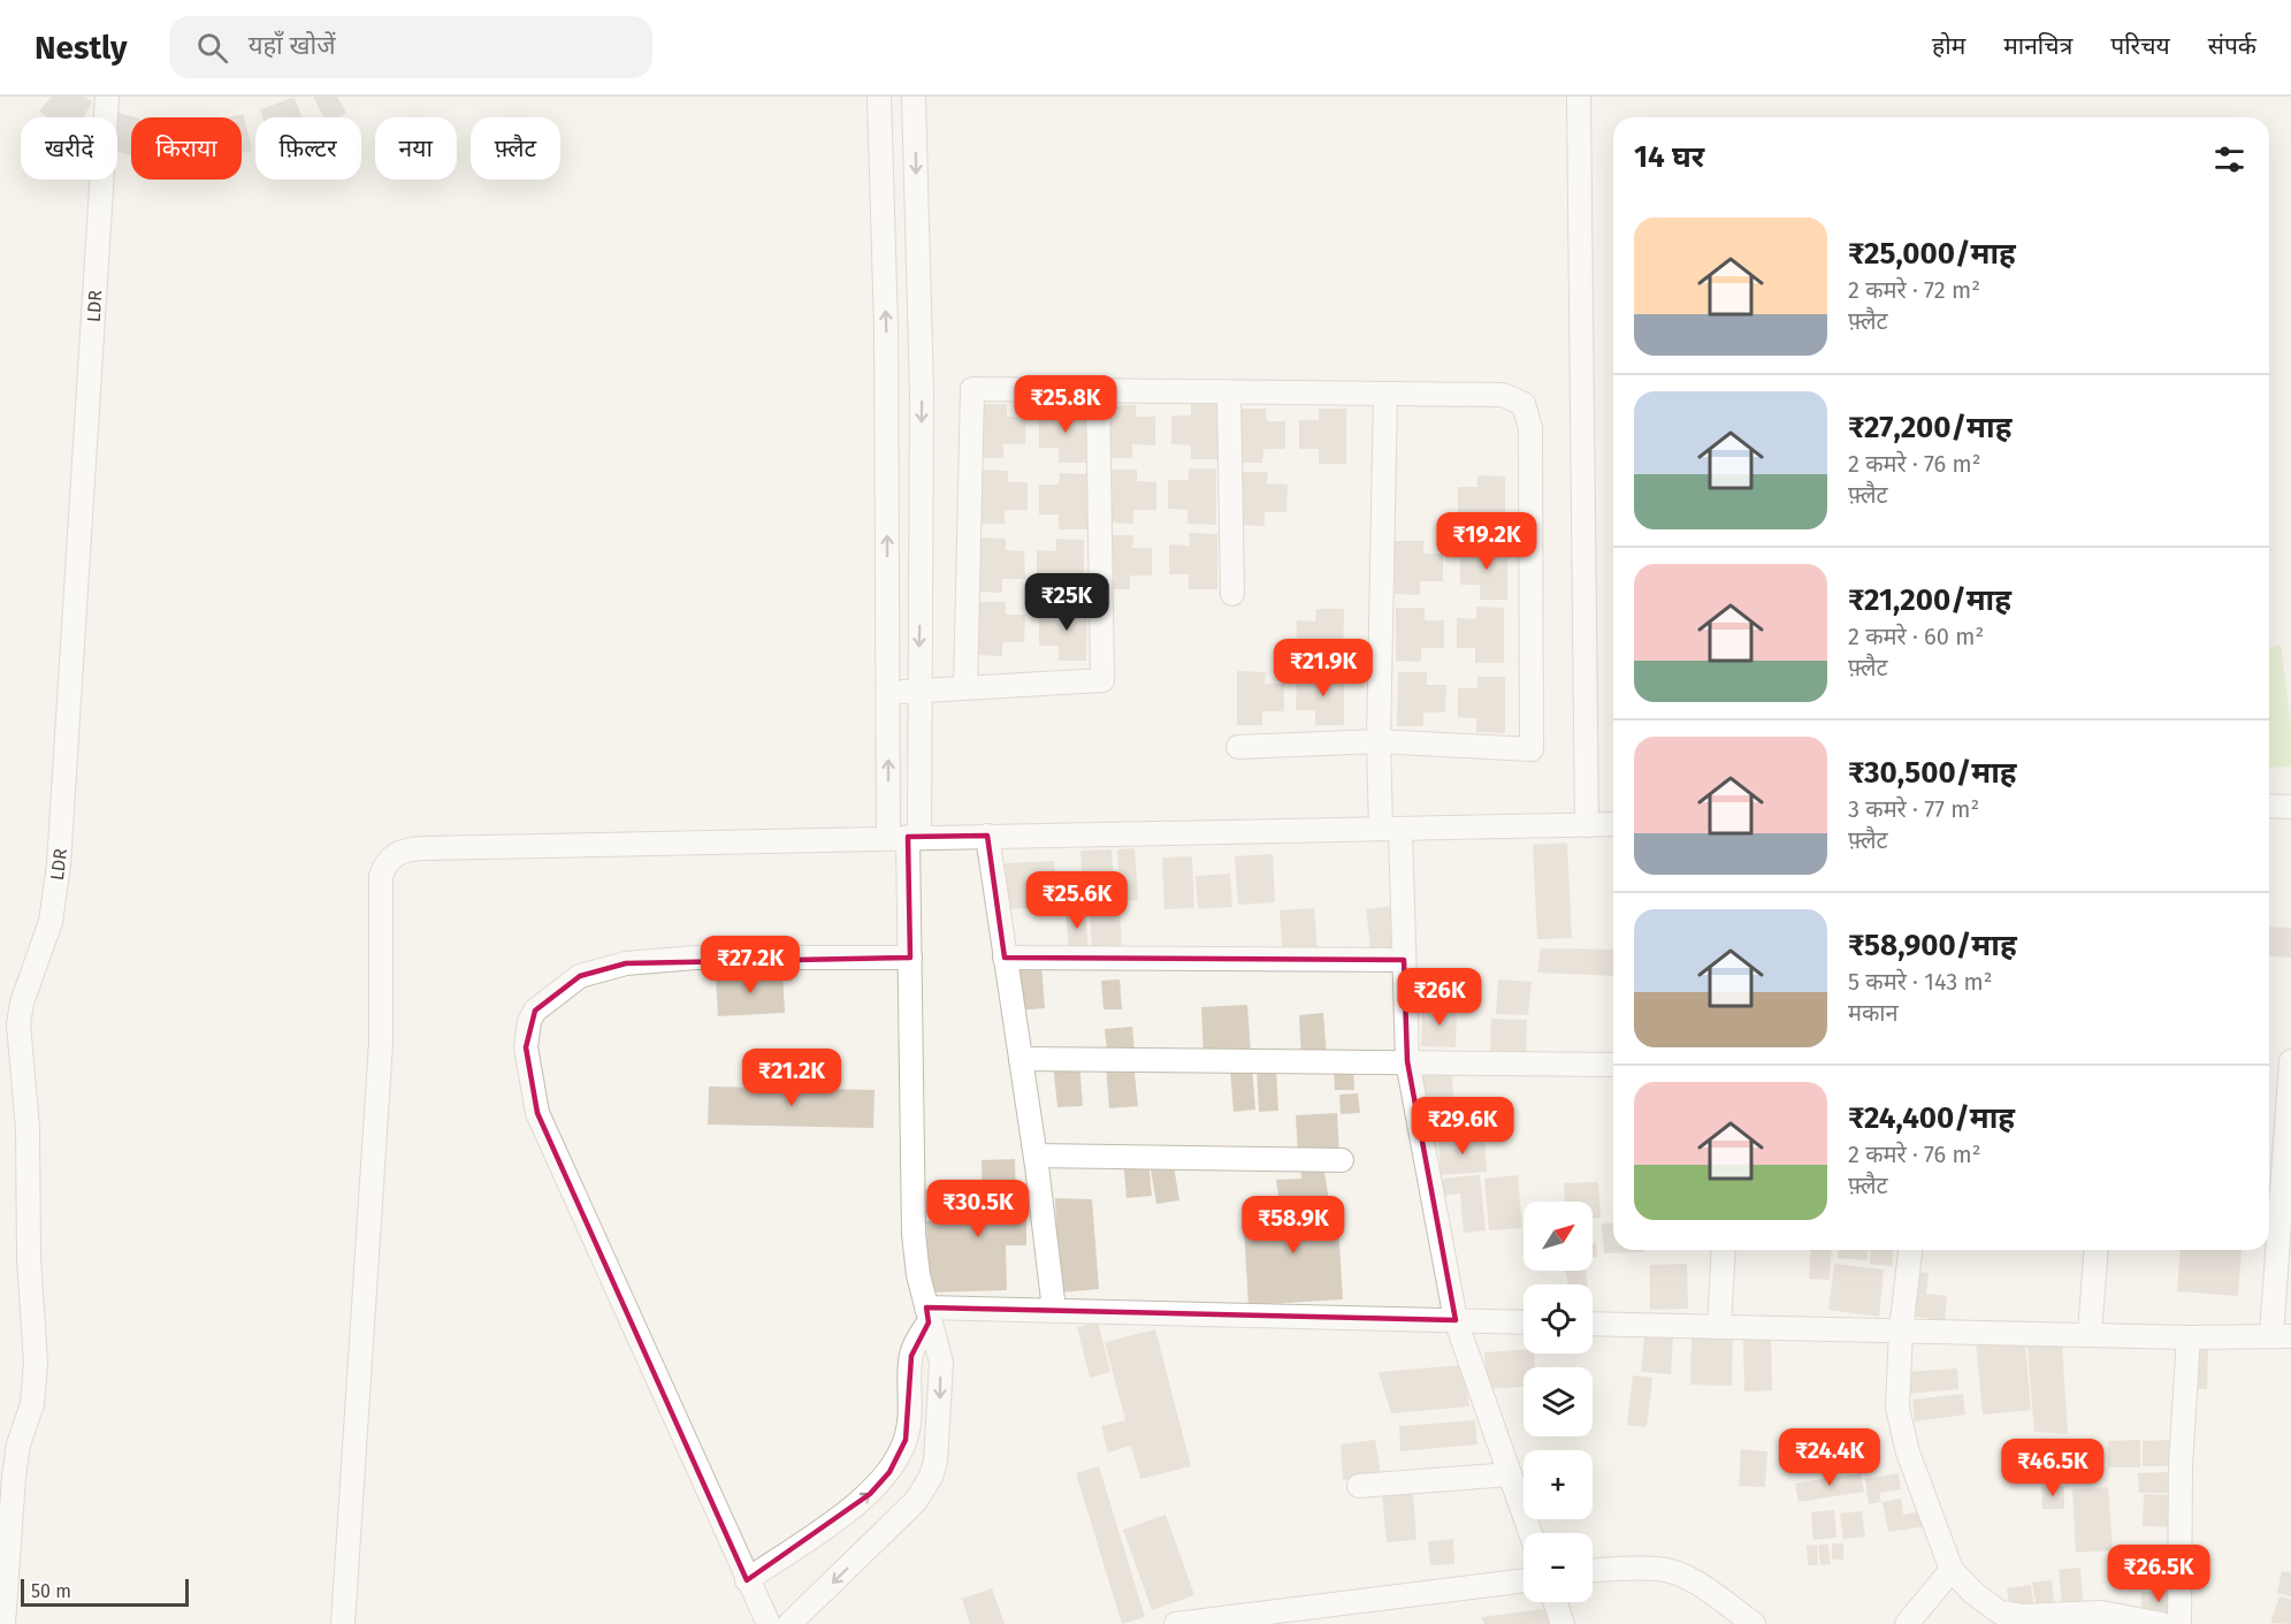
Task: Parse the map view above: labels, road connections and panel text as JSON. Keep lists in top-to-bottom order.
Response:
{
  "streets": {
    "street": ["LDR"]
  },
  "scale_bar": "50 m",
  "north": "top right",
  "page": {
    "header": "Nestly",
    "search": "यहाँ खोजें",
    "nav": [
      "होम",
      "मानचित्र",
      "परिचय",
      "संपर्क"
    ],
    "chip": [
      "खरीदें",
      "किराया",
      "फ़िल्टर",
      "नया",
      "फ़्लैट"
    ],
    "heading": "14 घर",
    "list": [
      {
        "name": "₹25,000/माह",
        "note": "2 कमरे · 72 m² · फ़्लैट"
      },
      {
        "name": "₹27,200/माह",
        "note": "2 कमरे · 76 m² · फ़्लैट"
      },
      {
        "name": "₹21,200/माह",
        "note": "2 कमरे · 60 m² · फ़्लैट"
      },
      {
        "name": "₹30,500/माह",
        "note": "3 कमरे · 77 m² · फ़्लैट"
      },
      {
        "name": "₹58,900/माह",
        "note": "5 कमरे · 143 m² · मकान"
      },
      {
        "name": "₹24,400/माह",
        "note": "2 कमरे · 76 m² · फ़्लैट"
      }
    ],
    "price": [
      "₹25.8K",
      "₹19.2K",
      "₹25K",
      "₹21.9K",
      "₹25.6K",
      "₹27.2K",
      "₹26K",
      "₹21.2K",
      "₹29.6K",
      "₹30.5K",
      "₹58.9K",
      "₹24.4K",
      "₹46.5K",
      "₹26.5K"
    ],
    "map_buttons": ["+", "−"],
    "scale": "50 m"
  }
}
